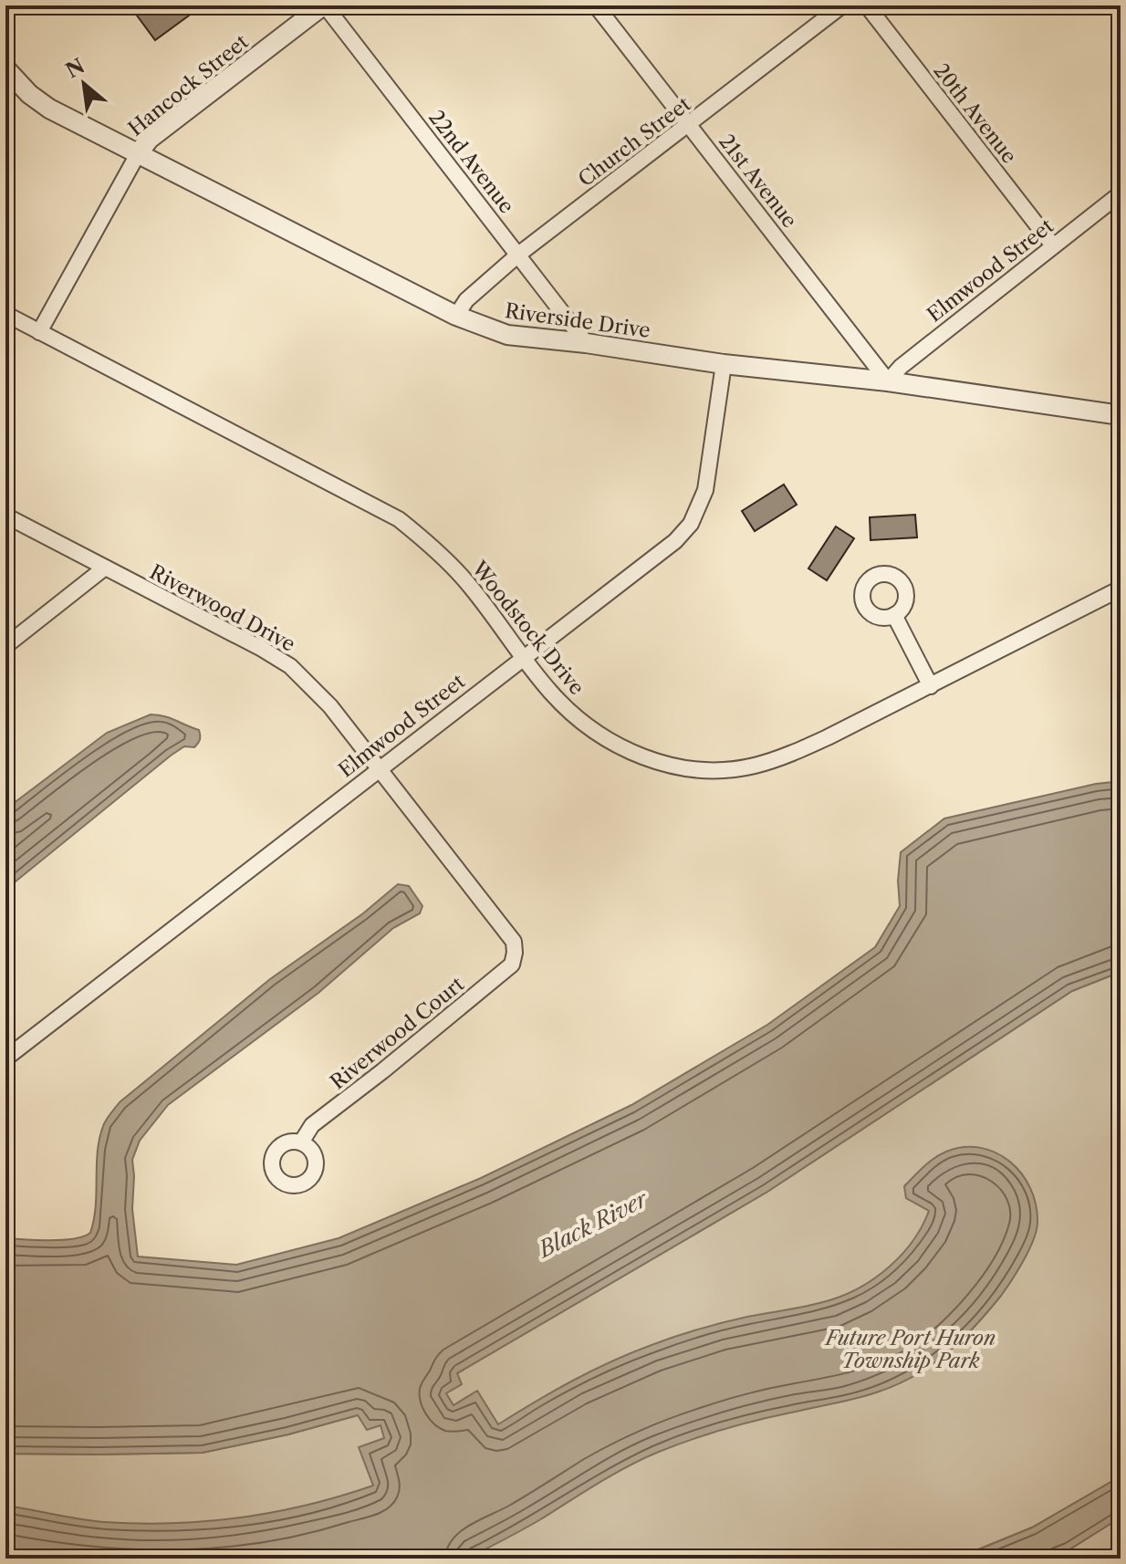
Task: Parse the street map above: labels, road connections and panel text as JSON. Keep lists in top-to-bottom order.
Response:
{
  "streets": {
    "street": [
      "Hancock Street",
      "20th Avenue",
      "Church Street",
      "22nd Avenue",
      "21st Avenue",
      "Elmwood Street",
      "Riverside Drive",
      "Riverwood Drive",
      "Woodstock Drive",
      "Riverwood Court"
    ]
  },
  "crossings": [
    ["Hancock Street", "22nd Avenue"],
    ["Hancock Street", "Riverside Drive"],
    ["Hancock Street", "Woodstock Drive"],
    ["20th Avenue", "Elmwood Street"],
    ["Church Street", "22nd Avenue"],
    ["Church Street", "21st Avenue"],
    ["Church Street", "Riverside Drive"],
    ["22nd Avenue", "Riverside Drive"],
    ["21st Avenue", "Elmwood Street"],
    ["21st Avenue", "Riverside Drive"],
    ["Elmwood Street", "Riverside Drive"],
    ["Elmwood Street", "Riverwood Drive"],
    ["Elmwood Street", "Woodstock Drive"],
    ["Riverwood Drive", "Riverwood Court"]
  ],
  "water": ["Black River"],
  "parks": ["Future Port Huron Township Park"],
  "north": "top left"
}
